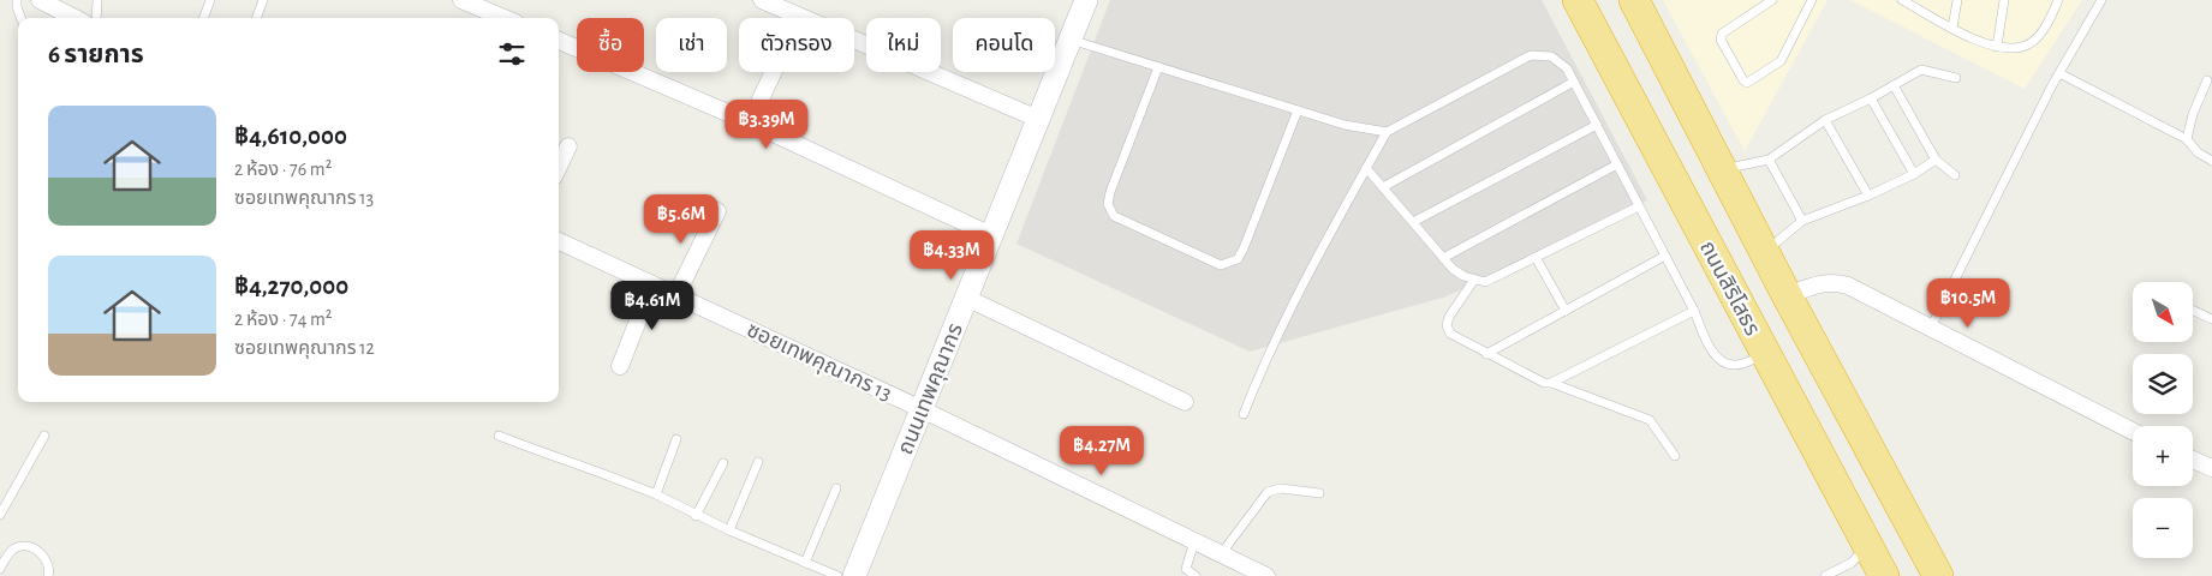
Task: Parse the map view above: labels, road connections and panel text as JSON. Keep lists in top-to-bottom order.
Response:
{
  "streets": {
    "highway": ["ถนนสิริโสธร"],
    "main road": ["ถนนเทพคุณากร"],
    "street": ["ซอยเทพคุณากร 13"]
  },
  "crossings": [
    ["ซอยเทพคุณากร 13", "ถนนเทพคุณากร"]
  ],
  "north": "bottom right",
  "page": {
    "chip": [
      "ซื้อ",
      "เช่า",
      "ตัวกรอง",
      "ใหม่",
      "คอนโด"
    ],
    "heading": "6 รายการ",
    "list": [
      {
        "name": "฿4,610,000",
        "note": "2 ห้อง · 76 m² · ซอยเทพคุณากร 13"
      },
      {
        "name": "฿4,270,000",
        "note": "2 ห้อง · 74 m² · ซอยเทพคุณากร 12"
      }
    ],
    "price": [
      "฿3.39M",
      "฿5.6M",
      "฿4.33M",
      "฿10.5M",
      "฿4.61M",
      "฿4.27M"
    ],
    "map_buttons": ["+", "−"]
  }
}
